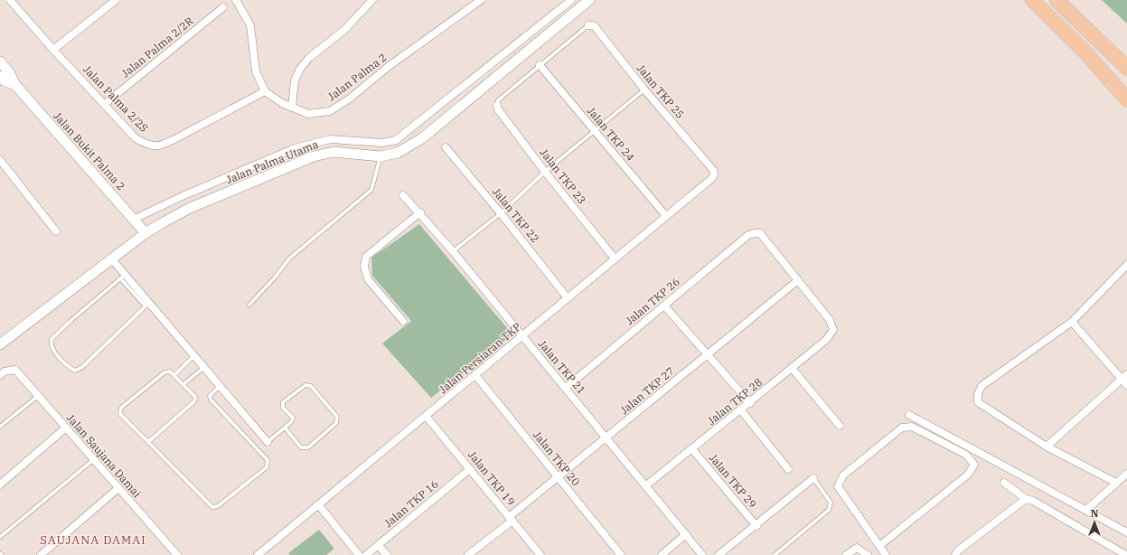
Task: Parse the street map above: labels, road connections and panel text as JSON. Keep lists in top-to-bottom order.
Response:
{
  "streets": {
    "street": [
      "Jalan Palma 2/2R",
      "Jalan Palma 2",
      "Jalan TKP 25",
      "Jalan Palma 2/2S",
      "Jalan TKP 24",
      "Jalan Bukit Palma 2",
      "Jalan Palma Utama",
      "Jalan TKP 23",
      "Jalan TKP 22",
      "Jalan TKP 26",
      "Jalan Persiaran TKP",
      "Jalan TKP 21",
      "Jalan TKP 27",
      "Jalan TKP 28",
      "Jalan Saujana Damai",
      "Jalan TKP 20",
      "Jalan TKP 19",
      "Jalan TKP 29",
      "Jalan TKP 16"
    ]
  },
  "crossings": [
    ["Jalan Palma 2/2R", "Jalan Palma 2/2S"],
    ["Jalan Palma 2", "Jalan Palma 2/2S"],
    ["Jalan TKP 25", "Jalan Persiaran TKP"],
    ["Jalan TKP 24", "Jalan Persiaran TKP"],
    ["Jalan Bukit Palma 2", "Jalan Palma Utama"],
    ["Jalan TKP 23", "Jalan Persiaran TKP"],
    ["Jalan TKP 22", "Jalan Persiaran TKP"],
    ["Jalan TKP 26", "Jalan TKP 21"],
    ["Jalan TKP 26", "Jalan TKP 27"],
    ["Jalan TKP 26", "Jalan TKP 28"],
    ["Jalan Persiaran TKP", "Jalan TKP 21"],
    ["Jalan Persiaran TKP", "Jalan TKP 20"],
    ["Jalan Persiaran TKP", "Jalan TKP 19"],
    ["Jalan TKP 21", "Jalan TKP 27"],
    ["Jalan TKP 21", "Jalan TKP 28"],
    ["Jalan TKP 27", "Jalan TKP 28"],
    ["Jalan TKP 27", "Jalan TKP 20"],
    ["Jalan TKP 27", "Jalan TKP 19"],
    ["Jalan TKP 28", "Jalan TKP 29"],
    ["Jalan TKP 19", "Jalan TKP 16"]
  ],
  "districts": ["SAUJANA DAMAI"],
  "north": "top"
}
